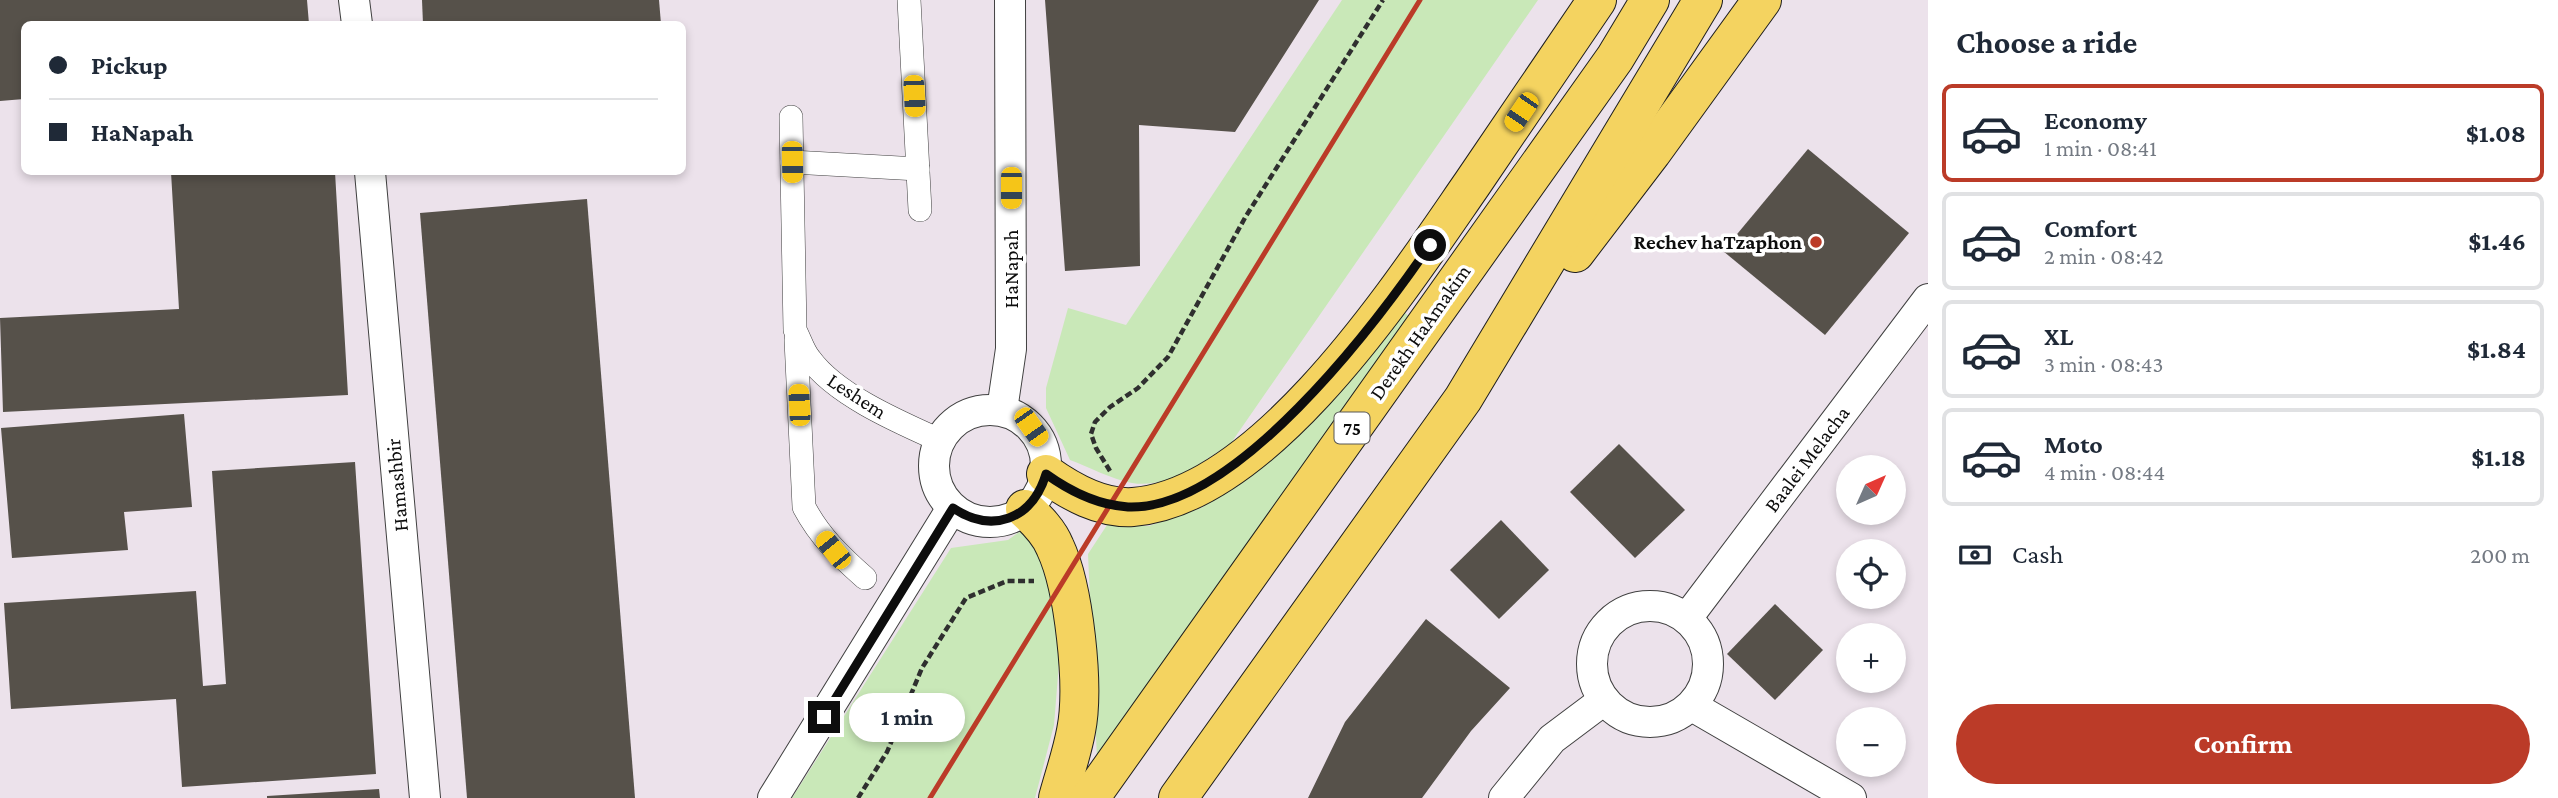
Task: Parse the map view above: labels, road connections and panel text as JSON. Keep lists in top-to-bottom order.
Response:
{
  "streets": {
    "highway": ["Derekh HaAmakim", "75"],
    "street": [
      "HaNapah",
      "Leshem",
      "Baalei Melacha",
      "Hamashbir"
    ]
  },
  "crossings": [
    ["HaNapah", "Leshem"]
  ],
  "places": ["Rechev haTzaphon"],
  "north": "top right",
  "page": {
    "heading": "Choose a ride",
    "banner": ["Pickup", "HaNapah"],
    "list": [
      {
        "name": "Economy",
        "note": "1 min · 08:41",
        "value": "$1.08"
      },
      {
        "name": "Comfort",
        "note": "2 min · 08:42",
        "value": "$1.46"
      },
      {
        "name": "XL",
        "note": "3 min · 08:43",
        "value": "$1.84"
      },
      {
        "name": "Moto",
        "note": "4 min · 08:44",
        "value": "$1.18"
      }
    ],
    "map_buttons": ["+", "−"],
    "pay": ["Cash", "200 m"],
    "buttons": "Confirm",
    "bubble": "1 min"
  }
}
